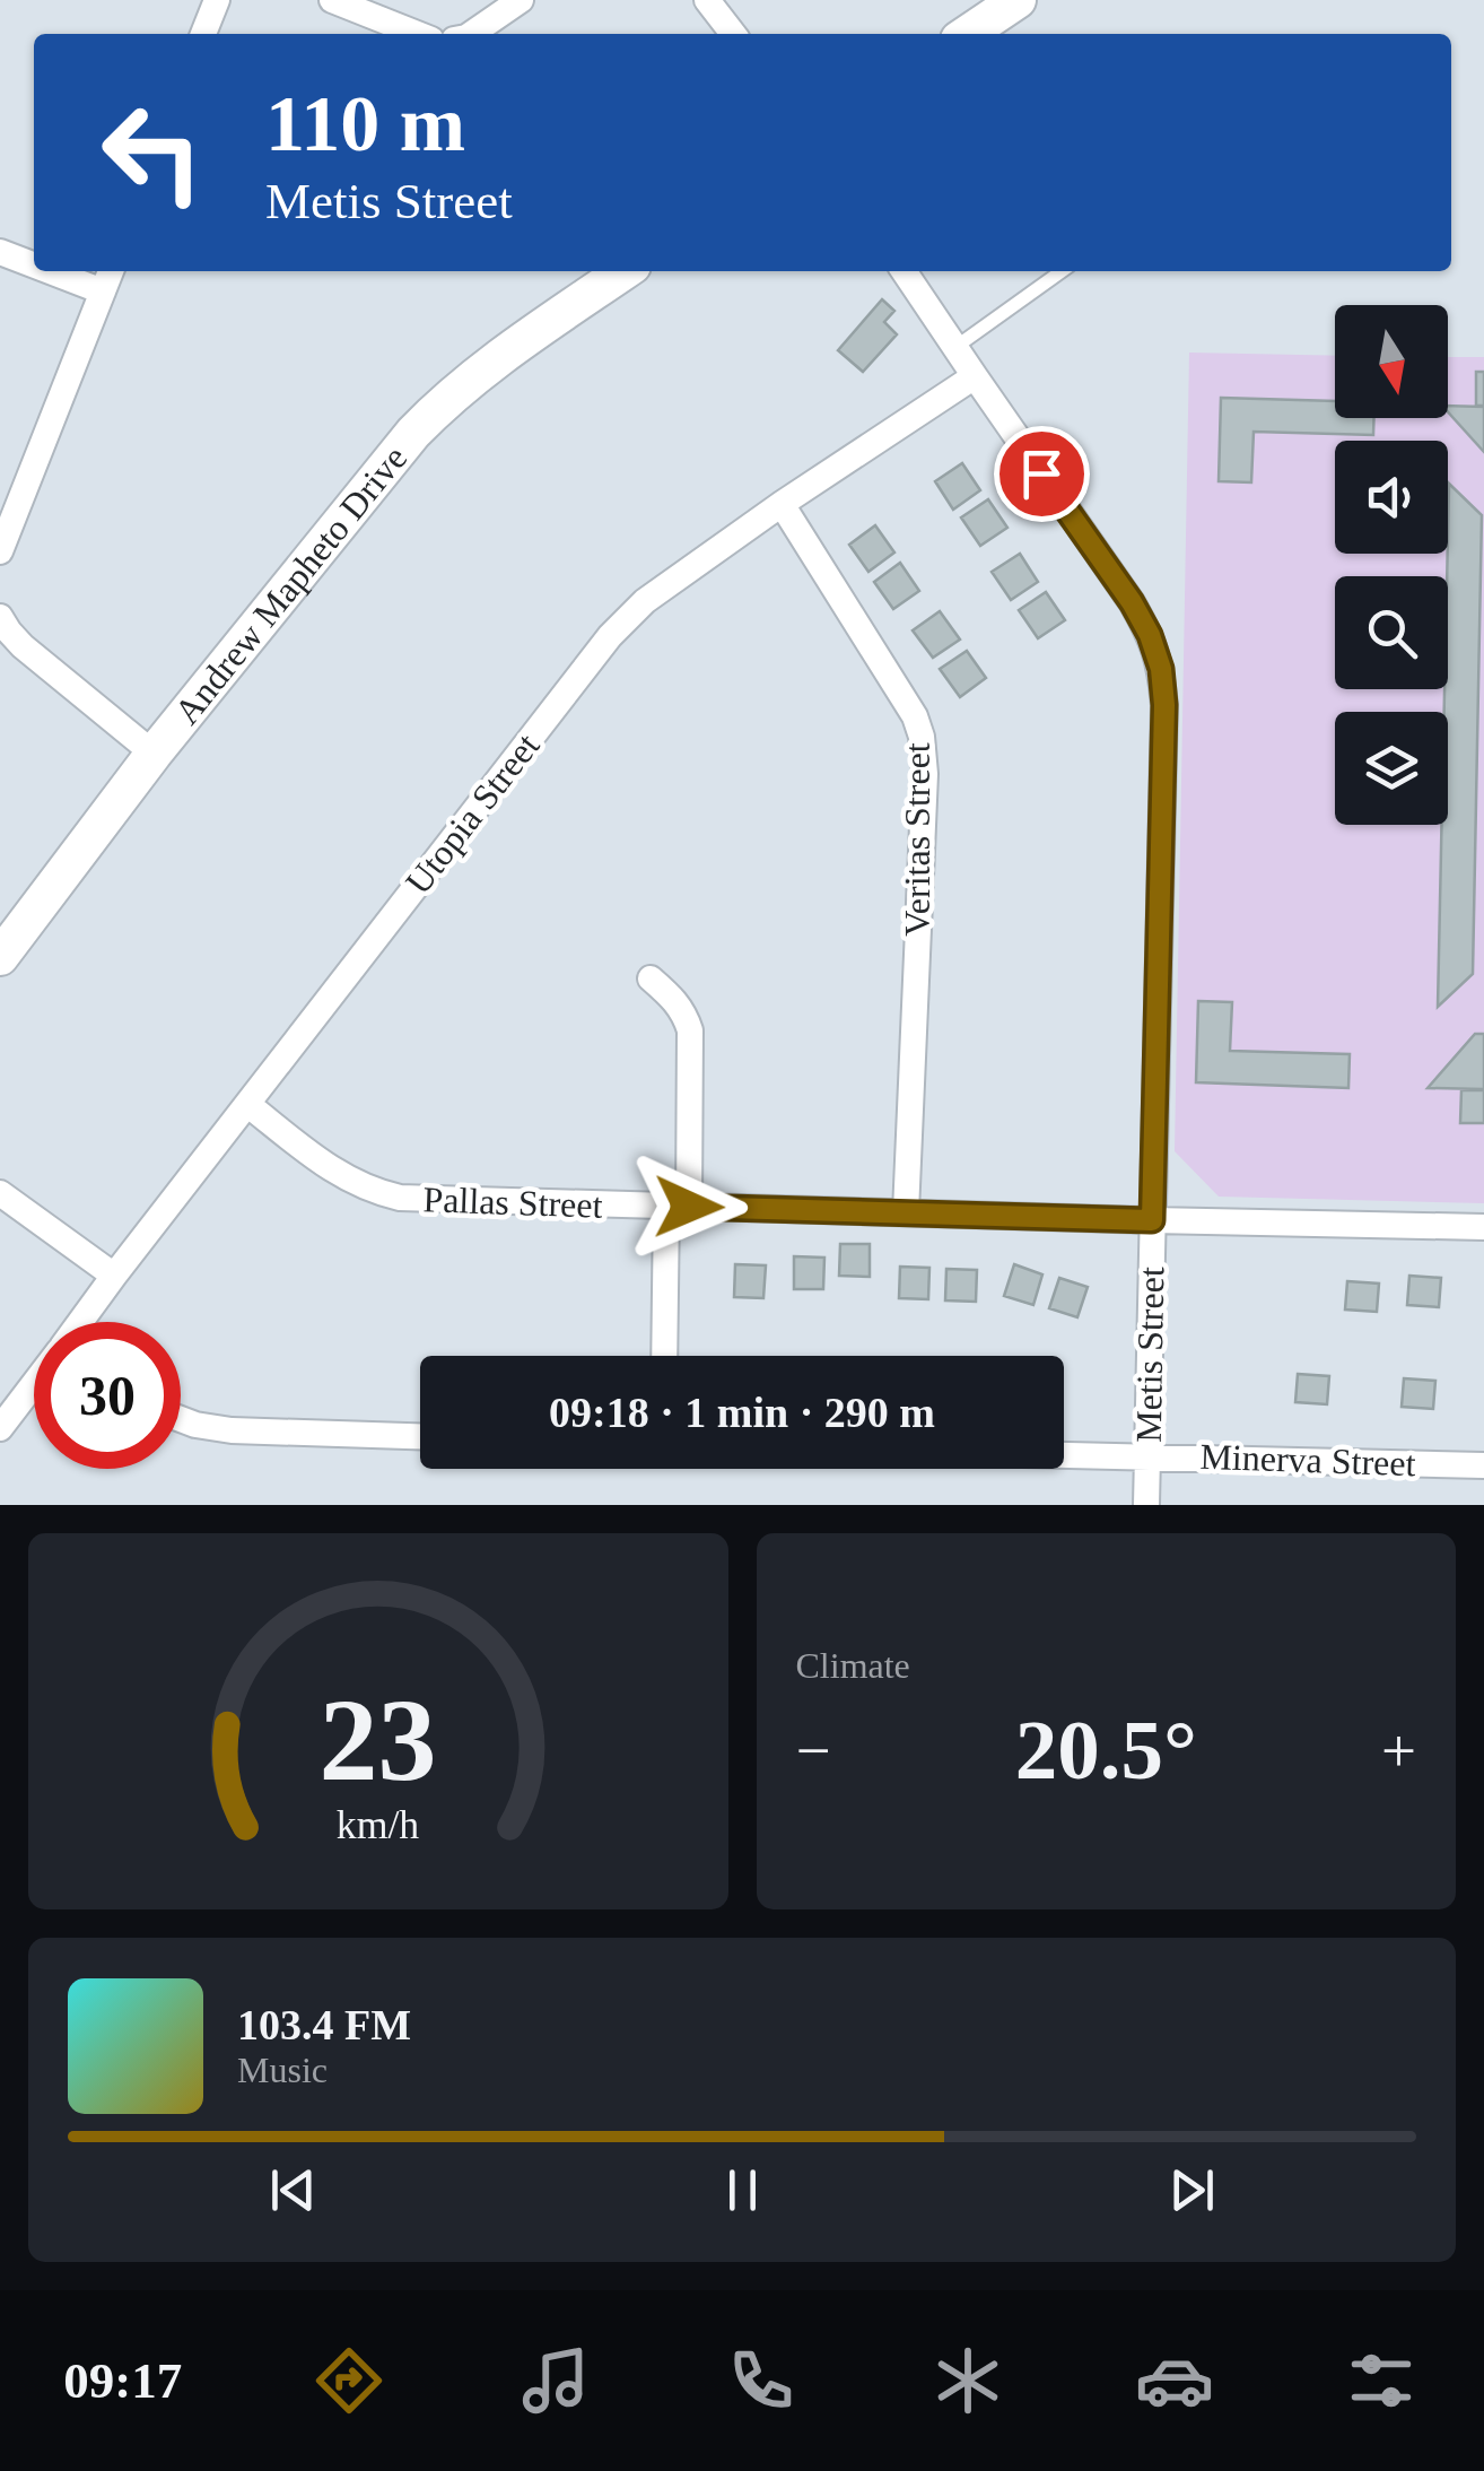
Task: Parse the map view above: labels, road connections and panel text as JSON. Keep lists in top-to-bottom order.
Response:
{
  "streets": {
    "main road": ["Andrew Mapheto Drive"],
    "street": [
      "Utopia Street",
      "Veritas Street",
      "Pallas Street",
      "Metis Street",
      "Minerva Street"
    ]
  },
  "crossings": [
    ["Utopia Street", "Veritas Street"],
    ["Utopia Street", "Pallas Street"],
    ["Utopia Street", "Metis Street"],
    ["Veritas Street", "Pallas Street"],
    ["Pallas Street", "Metis Street"],
    ["Metis Street", "Minerva Street"]
  ],
  "north": "bottom",
  "page": {
    "turn": ["110 m", "Metis Street"],
    "limit": "30",
    "trip": "09:18 · 1 min · 290 m",
    "tile": "Climate",
    "heat": ["−", "20.5°", "+"],
    "song": ["103.4 FM", "Music"],
    "tabs": "09:17",
    "gauge": ["23", "km/h"]
  }
}
